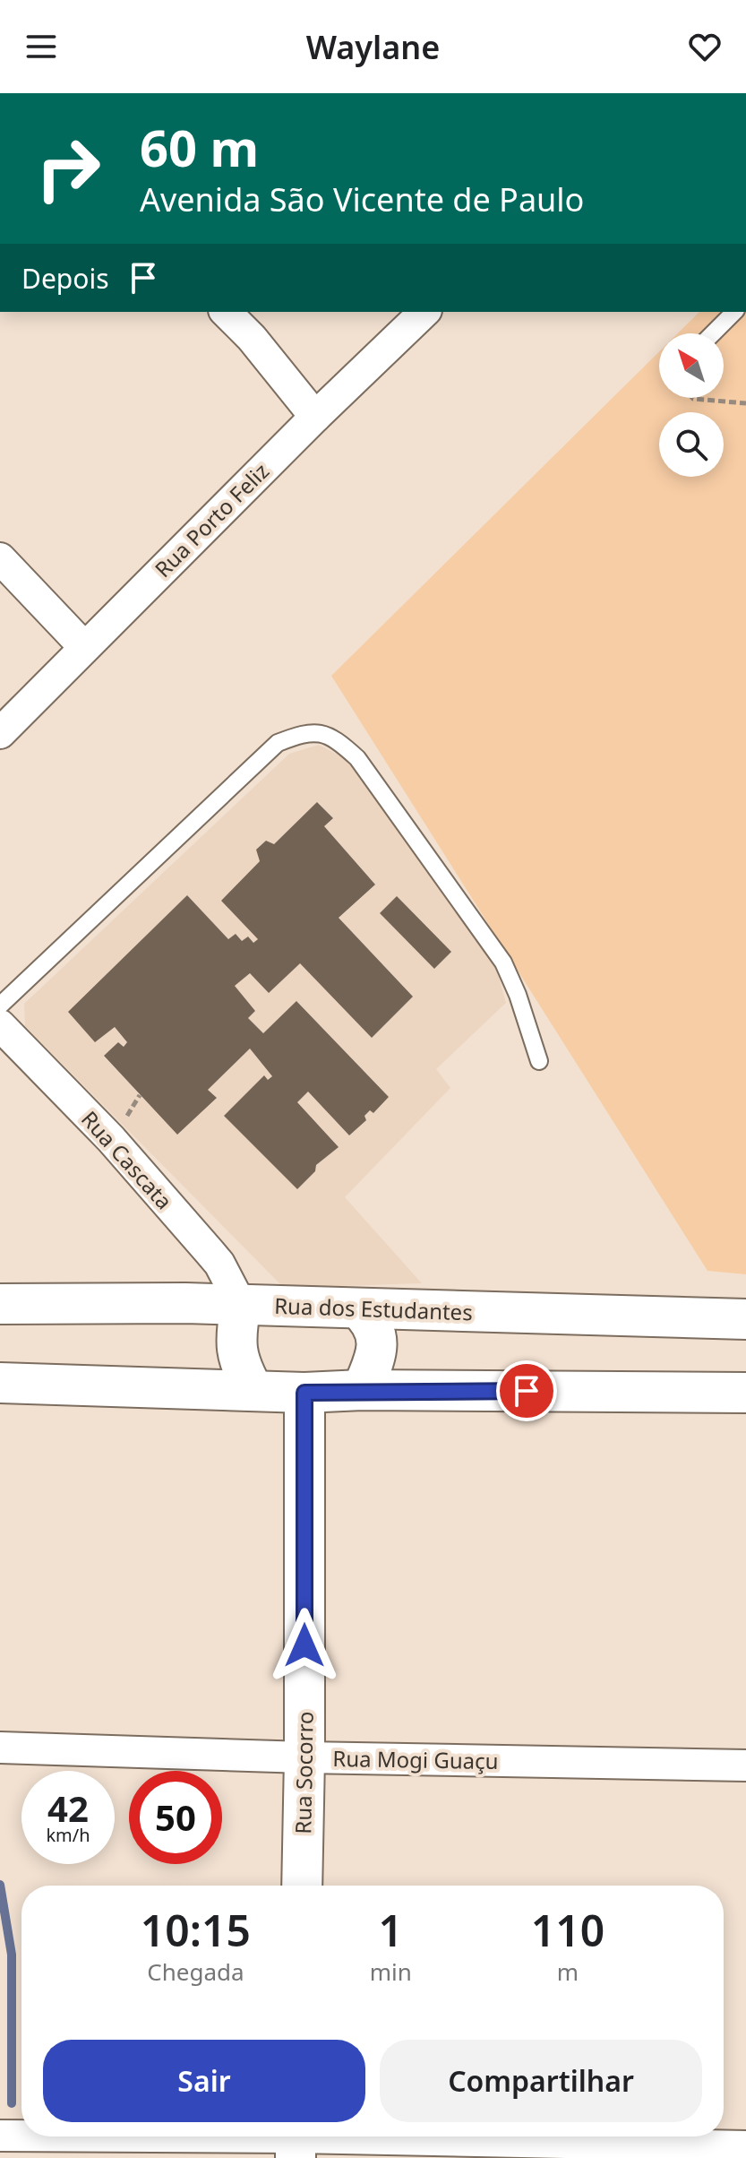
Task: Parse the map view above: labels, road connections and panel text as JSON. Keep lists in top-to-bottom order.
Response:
{
  "streets": {
    "main road": ["Rua dos Estudantes", "Rua Socorro"],
    "street": ["Rua Porto Feliz", "Rua Cascata", "Rua Mogi Guaçu"]
  },
  "crossings": [
    ["Rua Cascata", "Rua dos Estudantes"],
    ["Rua Mogi Guaçu", "Rua Socorro"]
  ],
  "north": "top left",
  "page": {
    "header": "Waylane",
    "turn": ["60 m", "Avenida São Vicente de Paulo"],
    "then": "Depois",
    "speed": "42 km/h",
    "limit": "50",
    "eta": [
      "10:15",
      "Chegada",
      "1",
      "min",
      "110",
      "m"
    ],
    "buttons": ["Sair", "Compartilhar"]
  }
}
